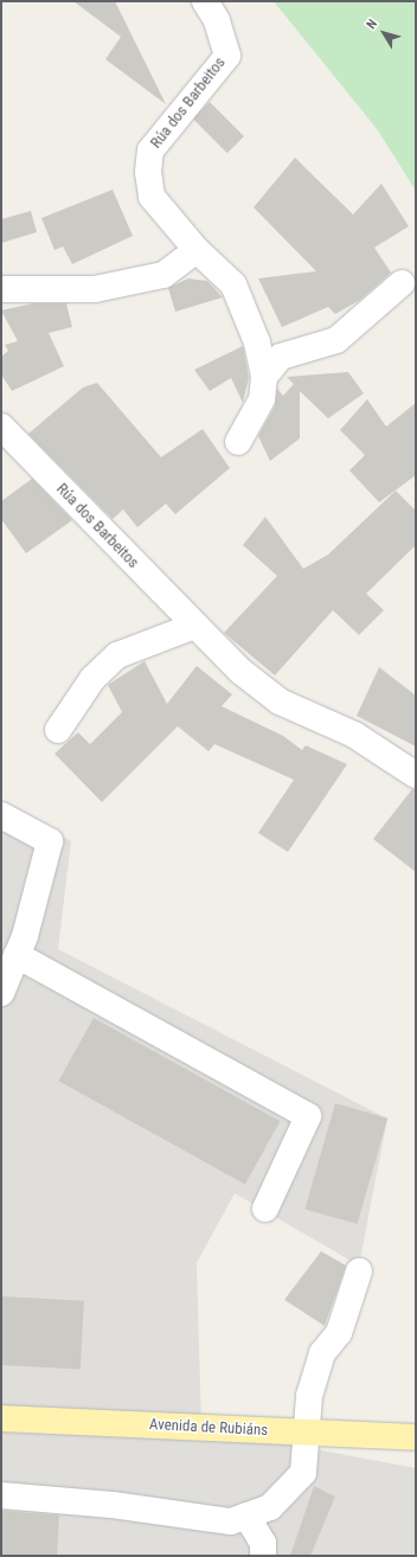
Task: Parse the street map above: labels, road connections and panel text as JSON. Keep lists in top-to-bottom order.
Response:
{
  "streets": {
    "main road": ["Avenida de Rubiáns"],
    "street": ["Rúa dos Barbeitos"]
  },
  "north": "top left"
}
